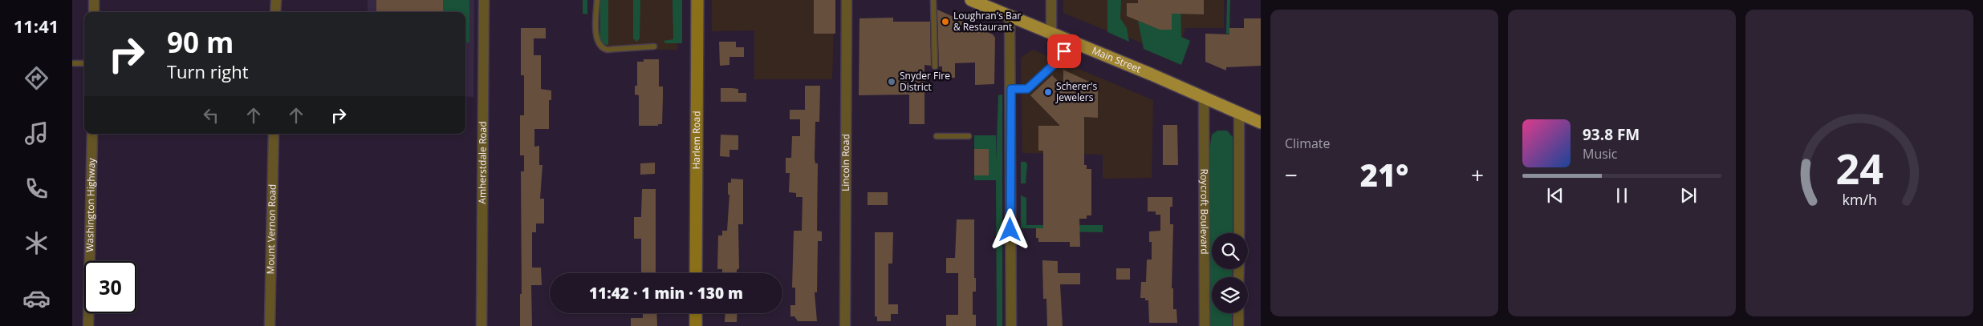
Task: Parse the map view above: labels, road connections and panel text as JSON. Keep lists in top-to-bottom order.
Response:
{
  "streets": {
    "main road": ["Main Street", "Harlem Road"],
    "street": [
      "Amherstdale Road",
      "Lincoln Road",
      "Washington Highway",
      "Roycroft Boulevard",
      "Mount Vernon Road"
    ]
  },
  "crossings": [
    ["Main Street", "Roycroft Boulevard"]
  ],
  "places": ["Loughran's Bar & Restaurant", "Snyder Fire District", "Scherer's Jewelers"],
  "page": {
    "tabs": "11:41",
    "tile": "Climate",
    "turn": ["90 m", "Turn right"],
    "song": ["93.8 FM", "Music"],
    "heat": ["−", "21°", "+"],
    "limit": "30",
    "trip": "11:42 · 1 min · 130 m",
    "gauge": ["24", "km/h"]
  }
}
